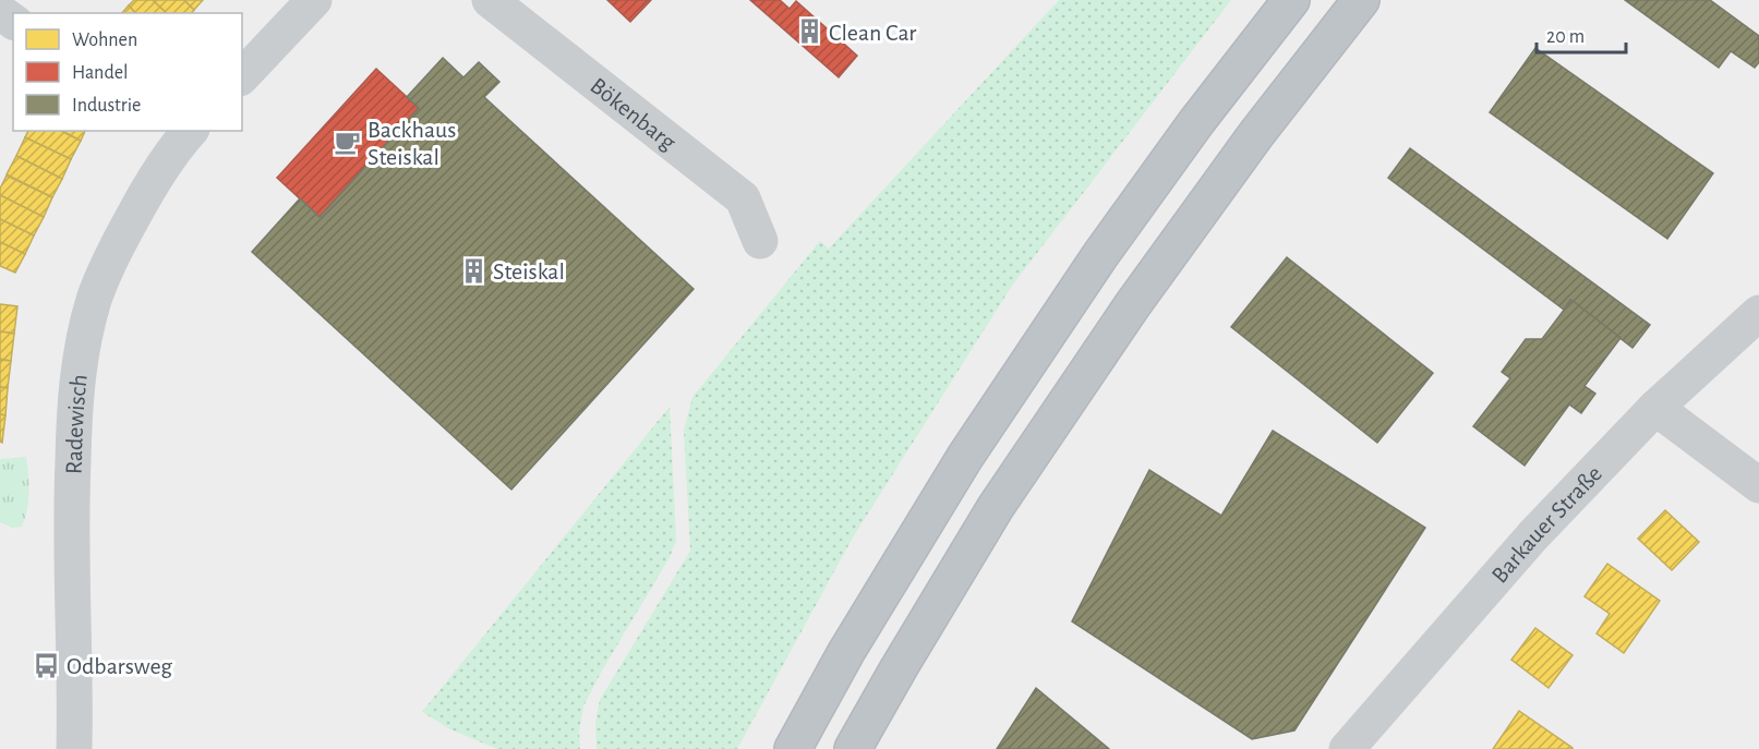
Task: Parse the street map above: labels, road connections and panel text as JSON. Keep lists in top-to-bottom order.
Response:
{
  "streets": {
    "street": ["Bökenbarg", "Radewisch", "Barkauer Straße"]
  },
  "places": {
    "building": ["Clean Car", "Steiskal"],
    "cafe": ["Backhaus Steiskal"],
    "bus stop": ["Odbarsweg"]
  },
  "legend": ["Wohnen", "Handel", "Industrie"],
  "scale_bar": "20 m"
}
